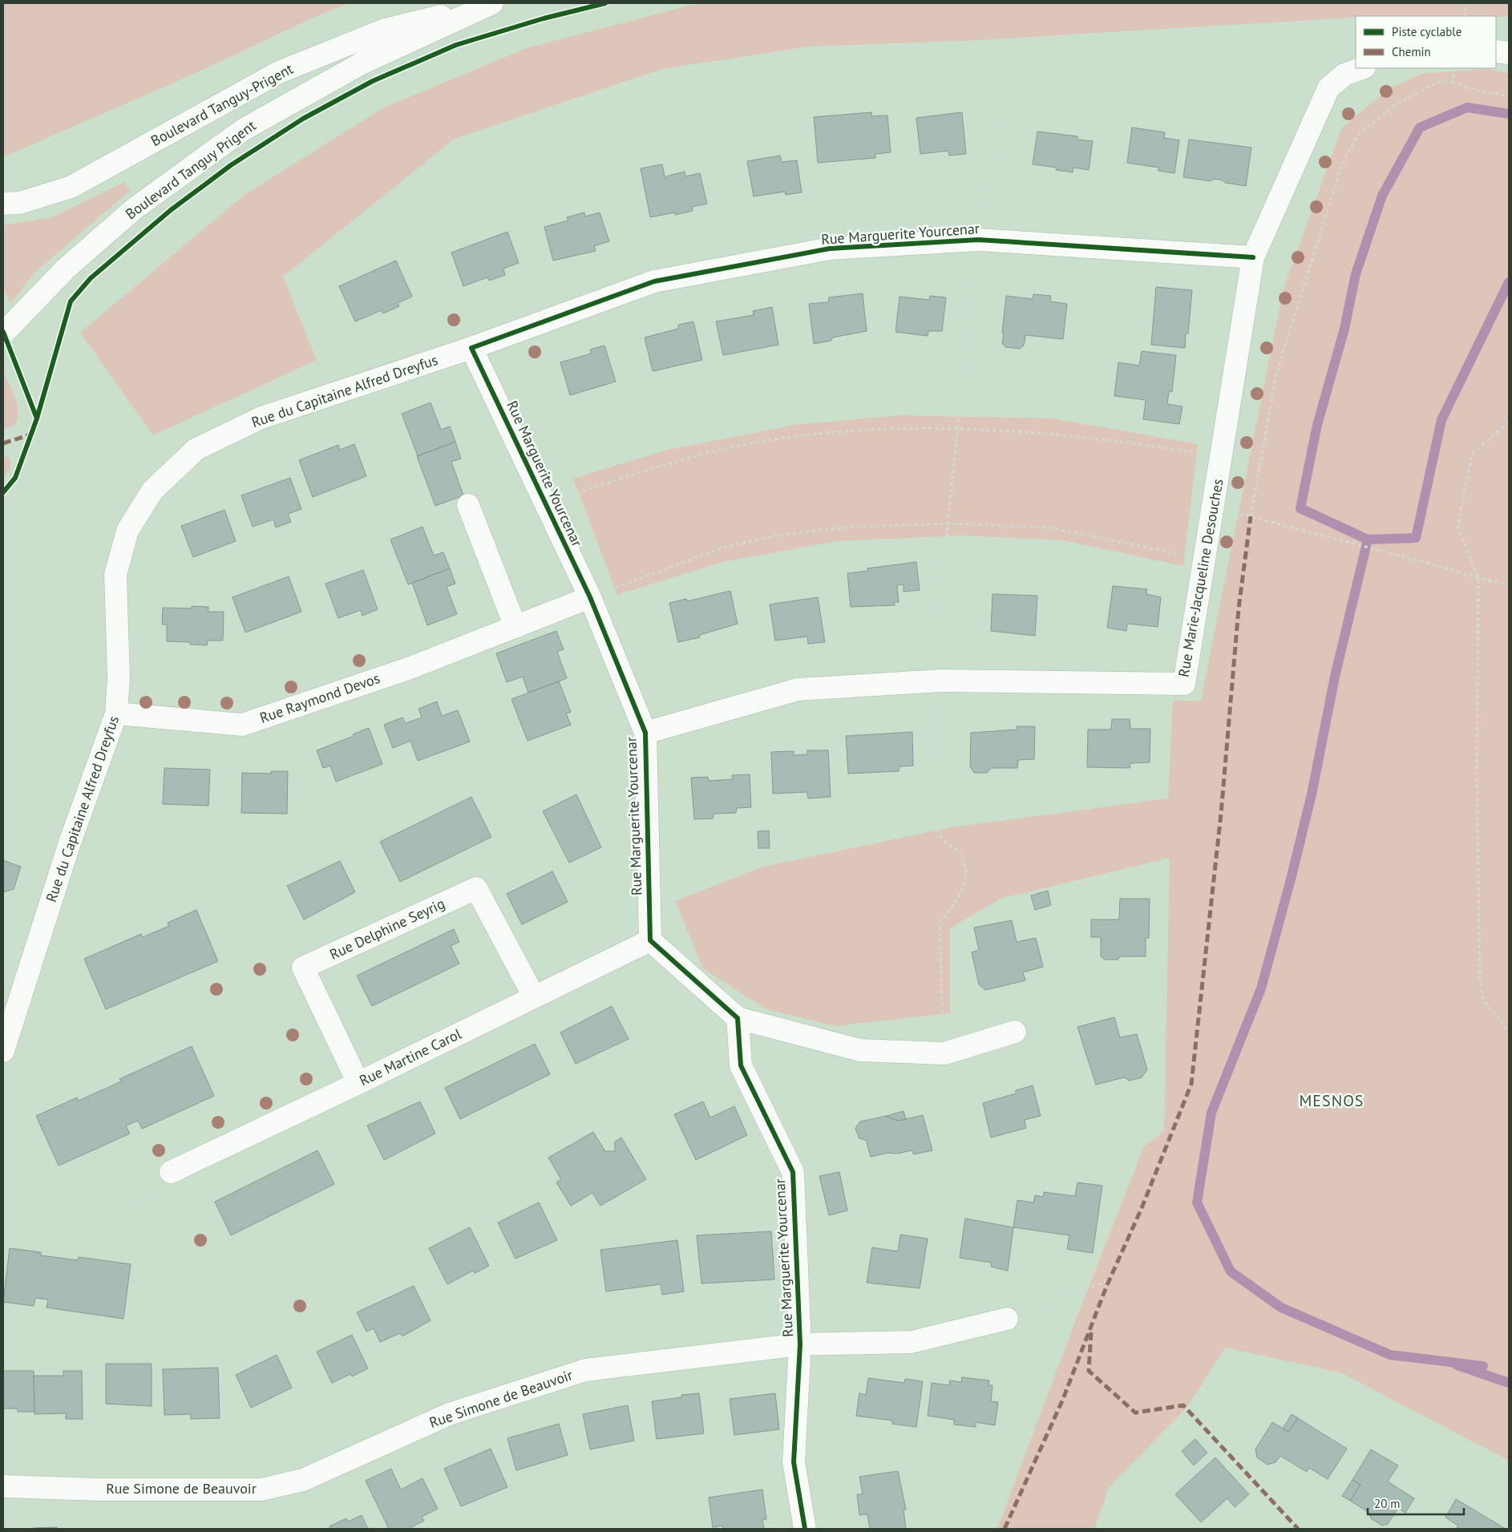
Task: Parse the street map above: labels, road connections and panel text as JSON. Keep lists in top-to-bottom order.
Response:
{
  "streets": {
    "street": [
      "Boulevard Tanguy-Prigent",
      "Boulevard Tanguy Prigent",
      "Rue Marguerite Yourcenar",
      "Rue du Capitaine Alfred Dreyfus",
      "Rue Marie-Jacqueline Desouches",
      "Rue Raymond Devos",
      "Rue Delphine Seyrig",
      "Rue Martine Carol",
      "Rue Simone de Beauvoir"
    ]
  },
  "crossings": [
    ["Boulevard Tanguy-Prigent", "Boulevard Tanguy Prigent"],
    ["Rue Marguerite Yourcenar", "Rue du Capitaine Alfred Dreyfus"],
    ["Rue Marguerite Yourcenar", "Rue Marie-Jacqueline Desouches"],
    ["Rue Marguerite Yourcenar", "Rue Raymond Devos"],
    ["Rue Marguerite Yourcenar", "Rue Martine Carol"],
    ["Rue Marguerite Yourcenar", "Rue Simone de Beauvoir"],
    ["Rue du Capitaine Alfred Dreyfus", "Rue Raymond Devos"],
    ["Rue Delphine Seyrig", "Rue Martine Carol"]
  ],
  "districts": ["MESNOS"],
  "legend": ["Piste cyclable", "Chemin"],
  "scale_bar": "20 m"
}
